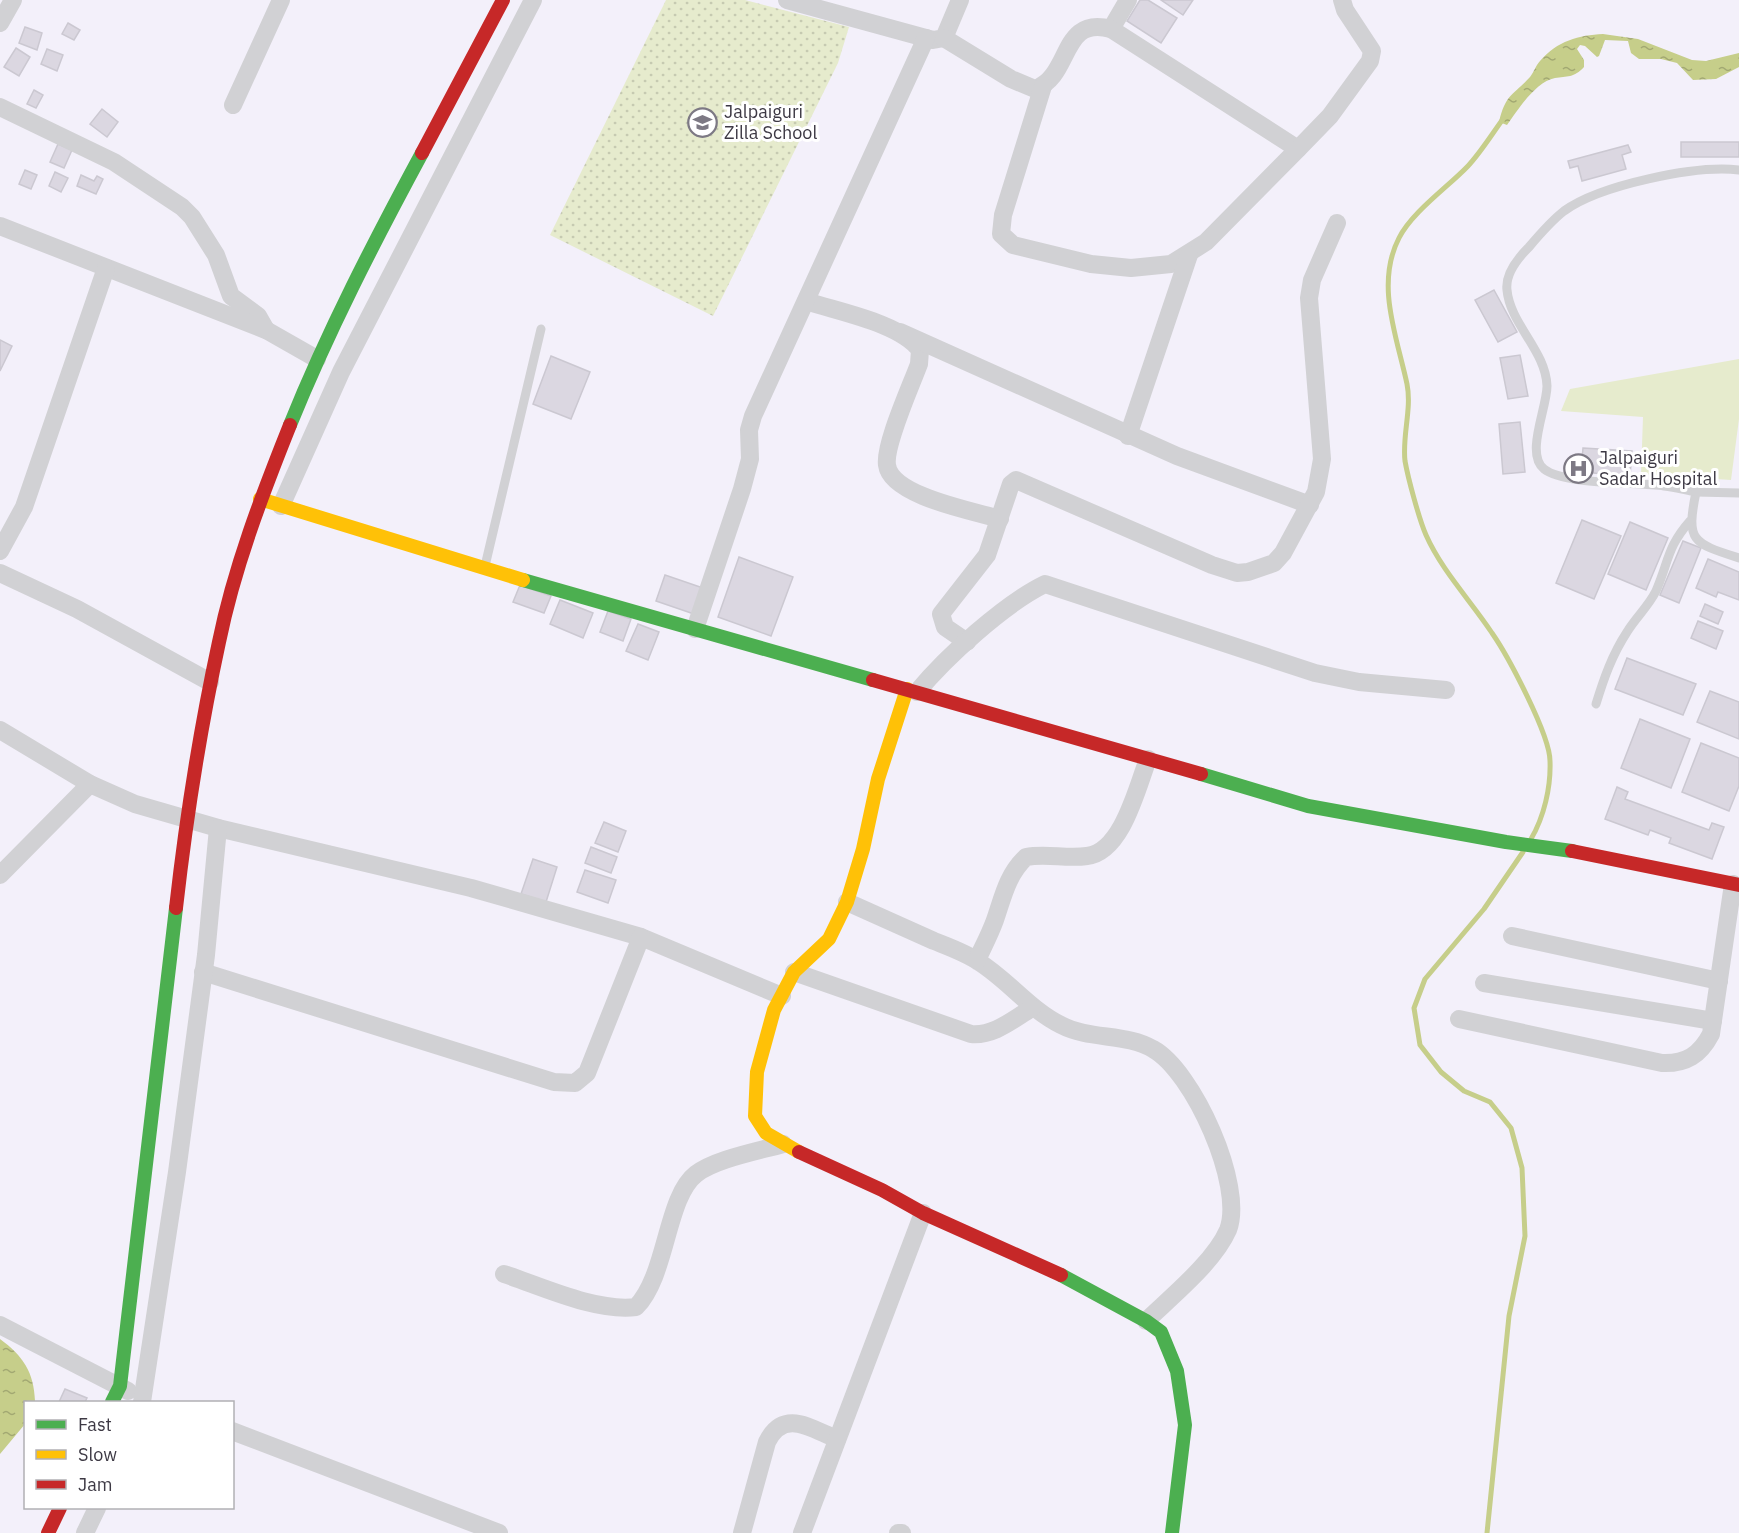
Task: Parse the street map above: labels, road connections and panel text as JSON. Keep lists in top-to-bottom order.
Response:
{
  "places": {
    "school or university": ["Jalpaiguri Zilla School"],
    "hospital": ["Jalpaiguri Sadar Hospital"]
  },
  "legend": ["Fast", "Slow", "Jam"]
}
